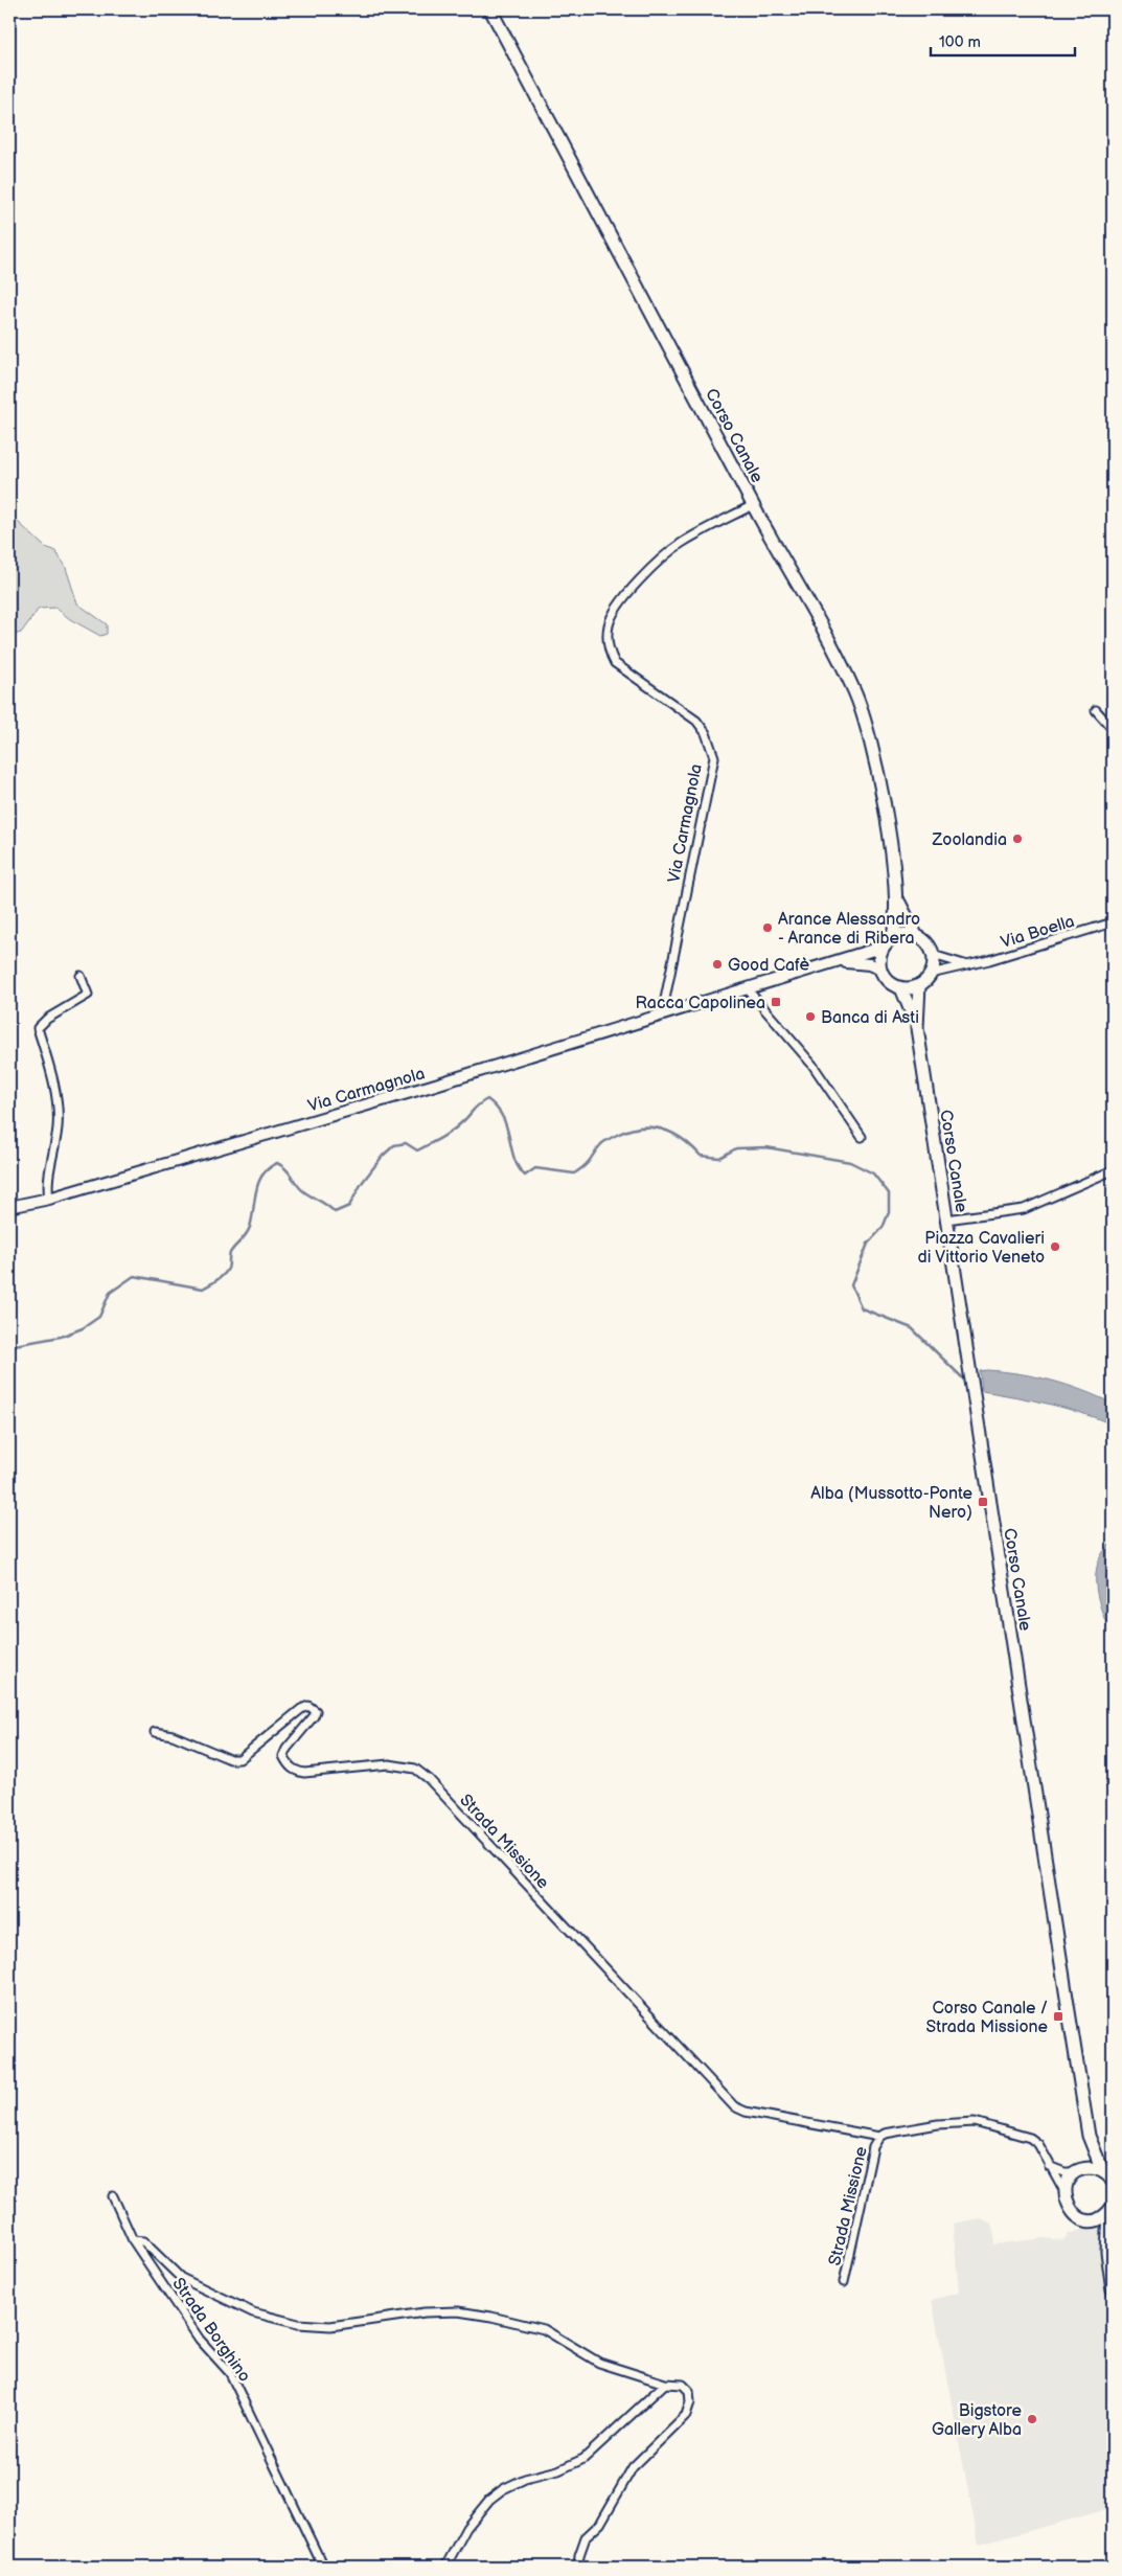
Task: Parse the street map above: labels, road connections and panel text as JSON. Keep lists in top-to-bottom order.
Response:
{
  "streets": {
    "main road": ["Corso Canale", "Via Carmagnola"],
    "street": ["Via Boella", "Strada Missione", "Strada Borghino"]
  },
  "crossings": [
    ["Corso Canale", "Via Carmagnola"],
    ["Corso Canale", "Via Boella"],
    ["Corso Canale", "Strada Missione"],
    ["Via Carmagnola", "Via Boella"]
  ],
  "places": {
    "other": [
      "Zoolandia",
      "Arance Alessandro - Arance di Ribera",
      "Good Cafè",
      "Banca di Asti",
      "Piazza Cavalieri di Vittorio Veneto",
      "Bigstore Gallery Alba"
    ],
    "transit": ["Racca Capolinea", "Alba (Mussotto-Ponte Nero)", "Corso Canale / Strada Missione"]
  },
  "scale_bar": "100 m"
}
